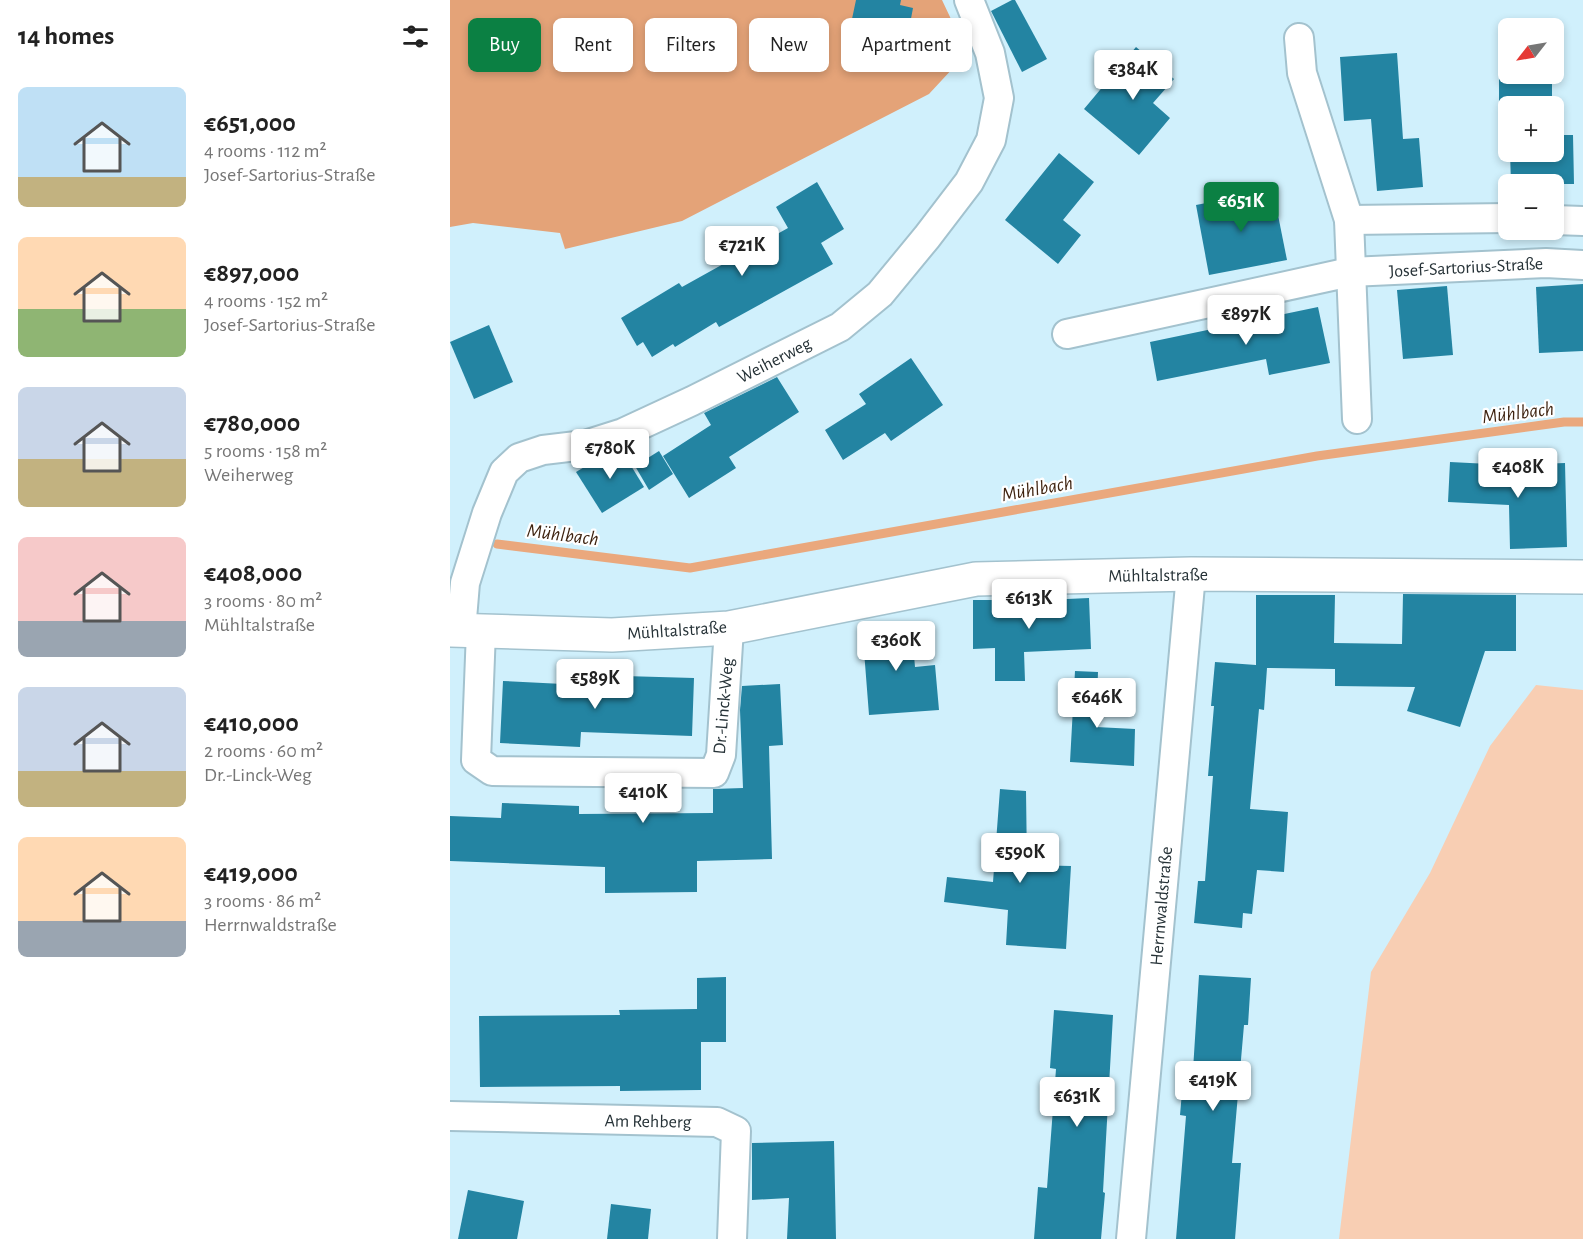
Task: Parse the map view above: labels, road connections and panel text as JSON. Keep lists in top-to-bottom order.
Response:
{
  "streets": {
    "main road": ["Mühltalstraße"],
    "street": [
      "Josef-Sartorius-Straße",
      "Weiherweg",
      "Dr.-Linck-Weg",
      "Herrnwaldstraße",
      "Am Rehberg"
    ]
  },
  "crossings": [
    ["Weiherweg", "Mühltalstraße"],
    ["Weiherweg", "Dr.-Linck-Weg"],
    ["Mühltalstraße", "Dr.-Linck-Weg"],
    ["Mühltalstraße", "Herrnwaldstraße"]
  ],
  "water": ["Mühlbach"],
  "north": "bottom left",
  "page": {
    "heading": "14 homes",
    "map_buttons": ["+", "−"],
    "chip": [
      "Buy",
      "Rent",
      "Filters",
      "New",
      "Apartment"
    ],
    "price": [
      "€384K",
      "€651K",
      "€721K",
      "€897K",
      "€780K",
      "€408K",
      "€613K",
      "€360K",
      "€589K",
      "€646K",
      "€410K",
      "€590K",
      "€419K",
      "€631K"
    ],
    "list": [
      {
        "name": "€651,000",
        "note": "4 rooms · 112 m² · Josef-Sartorius-Straße"
      },
      {
        "name": "€897,000",
        "note": "4 rooms · 152 m² · Josef-Sartorius-Straße"
      },
      {
        "name": "€780,000",
        "note": "5 rooms · 158 m² · Weiherweg"
      },
      {
        "name": "€408,000",
        "note": "3 rooms · 80 m² · Mühltalstraße"
      },
      {
        "name": "€410,000",
        "note": "2 rooms · 60 m² · Dr.-Linck-Weg"
      },
      {
        "name": "€419,000",
        "note": "3 rooms · 86 m² · Herrnwaldstraße"
      }
    ]
  }
}
